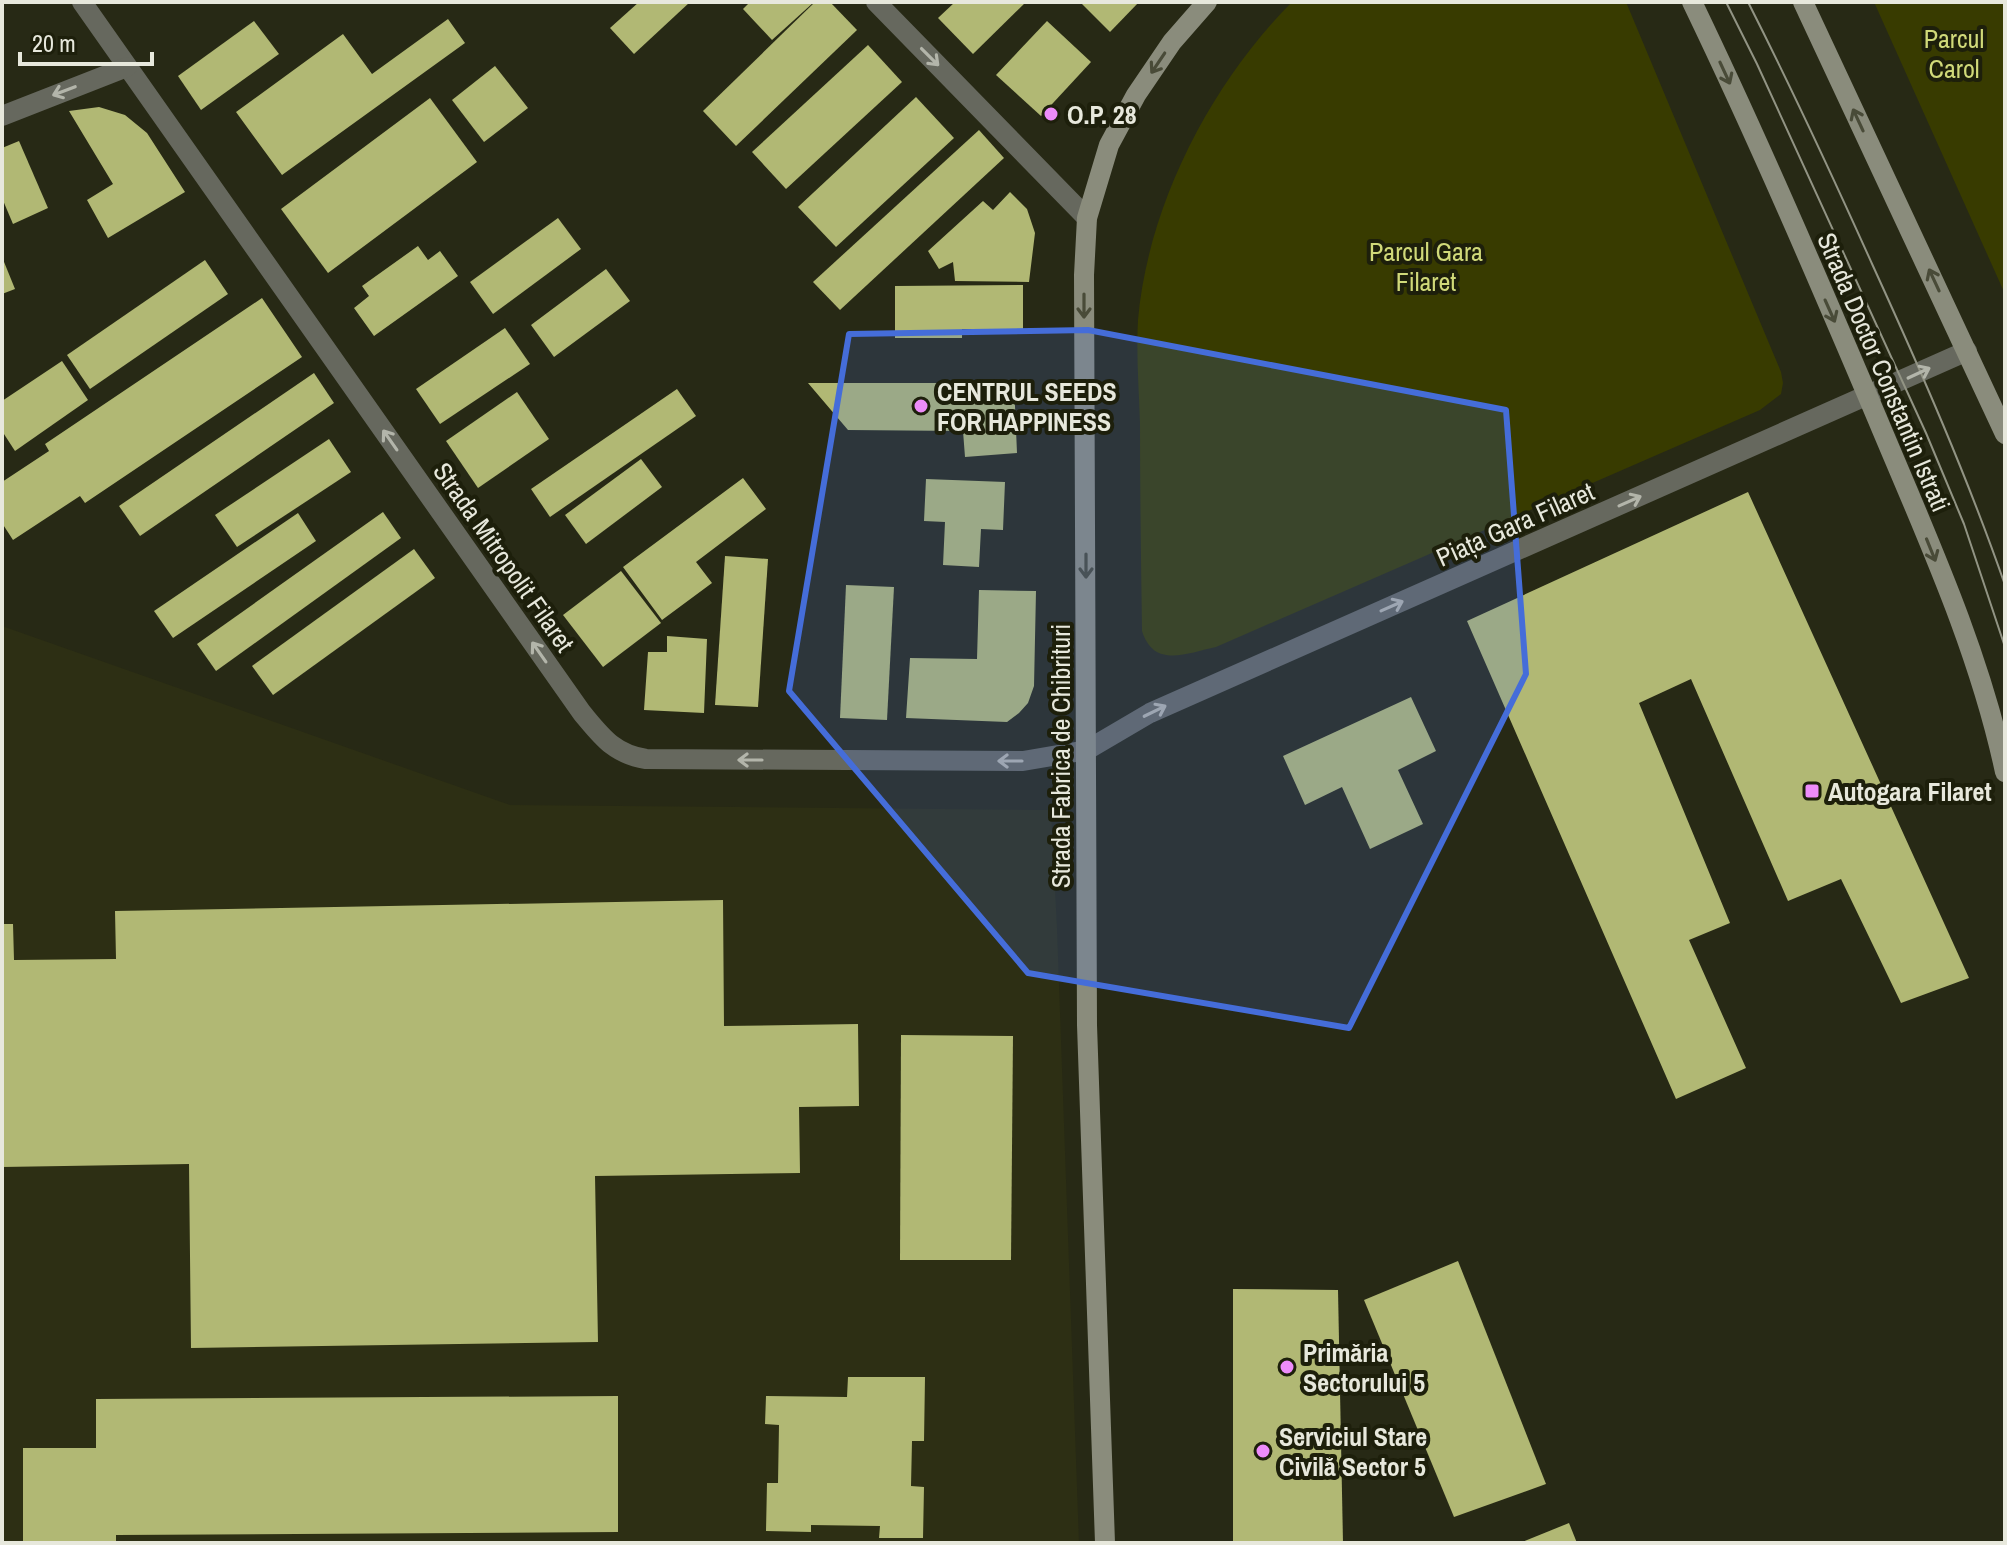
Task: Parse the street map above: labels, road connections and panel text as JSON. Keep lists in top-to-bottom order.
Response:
{
  "streets": {
    "street": [
      "Strada Doctor Constantin Istrati",
      "Piața Gara Filaret",
      "Strada Mitropolit Filaret",
      "Strada Fabrica de Chibrituri"
    ]
  },
  "crossings": [
    ["Strada Doctor Constantin Istrati", "Piața Gara Filaret"],
    ["Piața Gara Filaret", "Strada Mitropolit Filaret"],
    ["Piața Gara Filaret", "Strada Fabrica de Chibrituri"],
    ["Strada Mitropolit Filaret", "Strada Fabrica de Chibrituri"]
  ],
  "one_way": ["Piața Gara Filaret", "Strada Mitropolit Filaret", "Strada Fabrica de Chibrituri"],
  "parks": ["Parcul Carol", "Parcul Gara Filaret"],
  "places": {
    "other": [
      "O.P. 28",
      "CENTRUL SEEDS FOR HAPPINESS",
      "Primăria Sectorului 5",
      "Serviciul Stare Civilă Sector 5"
    ],
    "transit": ["Autogara Filaret"]
  },
  "scale_bar": "20 m"
}
